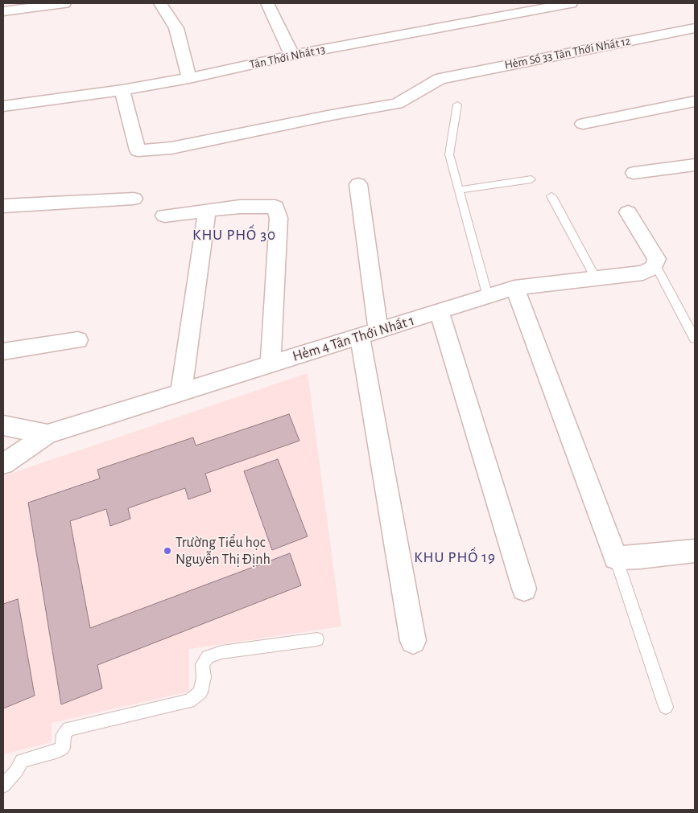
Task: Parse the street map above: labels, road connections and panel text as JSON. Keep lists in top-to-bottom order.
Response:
{
  "streets": {
    "street": ["Hẻm Số 33 Tân Thới Nhất 12", "Tân Thới Nhất 13", "Hẻm 4 Tân Thới Nhất 1"]
  },
  "crossings": [
    ["Hẻm Số 33 Tân Thới Nhất 12", "Tân Thới Nhất 13"]
  ],
  "districts": ["KHU PHỐ 30", "KHU PHỐ 19"],
  "places": ["Trường Tiểu học Nguyễn Thị Định"]
}
